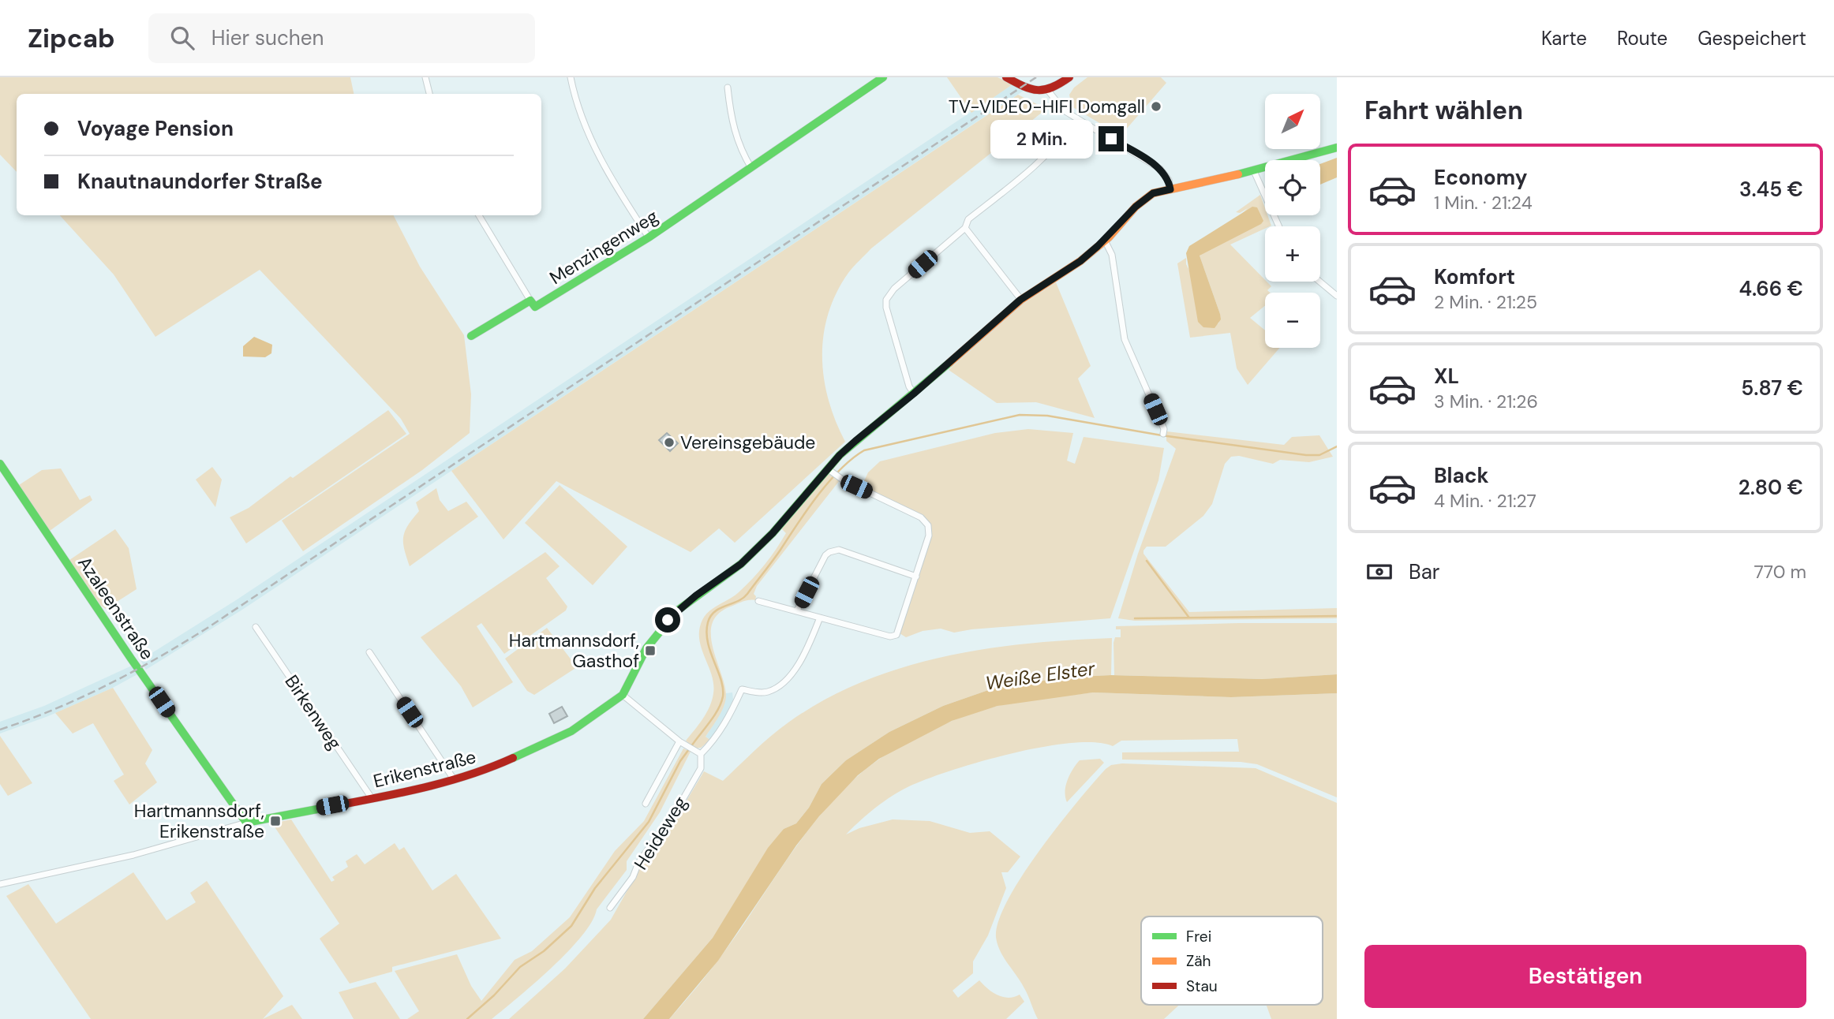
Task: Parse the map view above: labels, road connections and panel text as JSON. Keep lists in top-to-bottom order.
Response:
{
  "streets": {
    "street": [
      "Menzingenweg",
      "Azaleenstraße",
      "Birkenweg",
      "Erikenstraße",
      "Heideweg"
    ]
  },
  "crossings": [
    ["Azaleenstraße", "Erikenstraße"],
    ["Birkenweg", "Erikenstraße"]
  ],
  "water": ["Weiße Elster"],
  "places": {
    "other": ["TV-VIDEO-HIFI Domgall", "Vereinsgebäude"],
    "transit": ["Hartmannsdorf, Gasthof", "Hartmannsdorf, Erikenstraße"]
  },
  "legend": ["Frei", "Zäh", "Stau"],
  "north": "top right",
  "page": {
    "header": "Zipcab",
    "search": "Hier suchen",
    "nav": ["Karte", "Route", "Gespeichert"],
    "heading": "Fahrt wählen",
    "map_buttons": ["+", "−"],
    "banner": ["Voyage Pension", "Knautnaundorfer Straße"],
    "bubble": "2 Min.",
    "list": [
      {
        "name": "Economy",
        "note": "1 Min. · 21:24",
        "value": "3.45 €"
      },
      {
        "name": "Komfort",
        "note": "2 Min. · 21:25",
        "value": "4.66 €"
      },
      {
        "name": "XL",
        "note": "3 Min. · 21:26",
        "value": "5.87 €"
      },
      {
        "name": "Black",
        "note": "4 Min. · 21:27",
        "value": "2.80 €"
      }
    ],
    "pay": ["Bar", "770 m"],
    "buttons": "Bestätigen"
  }
}
